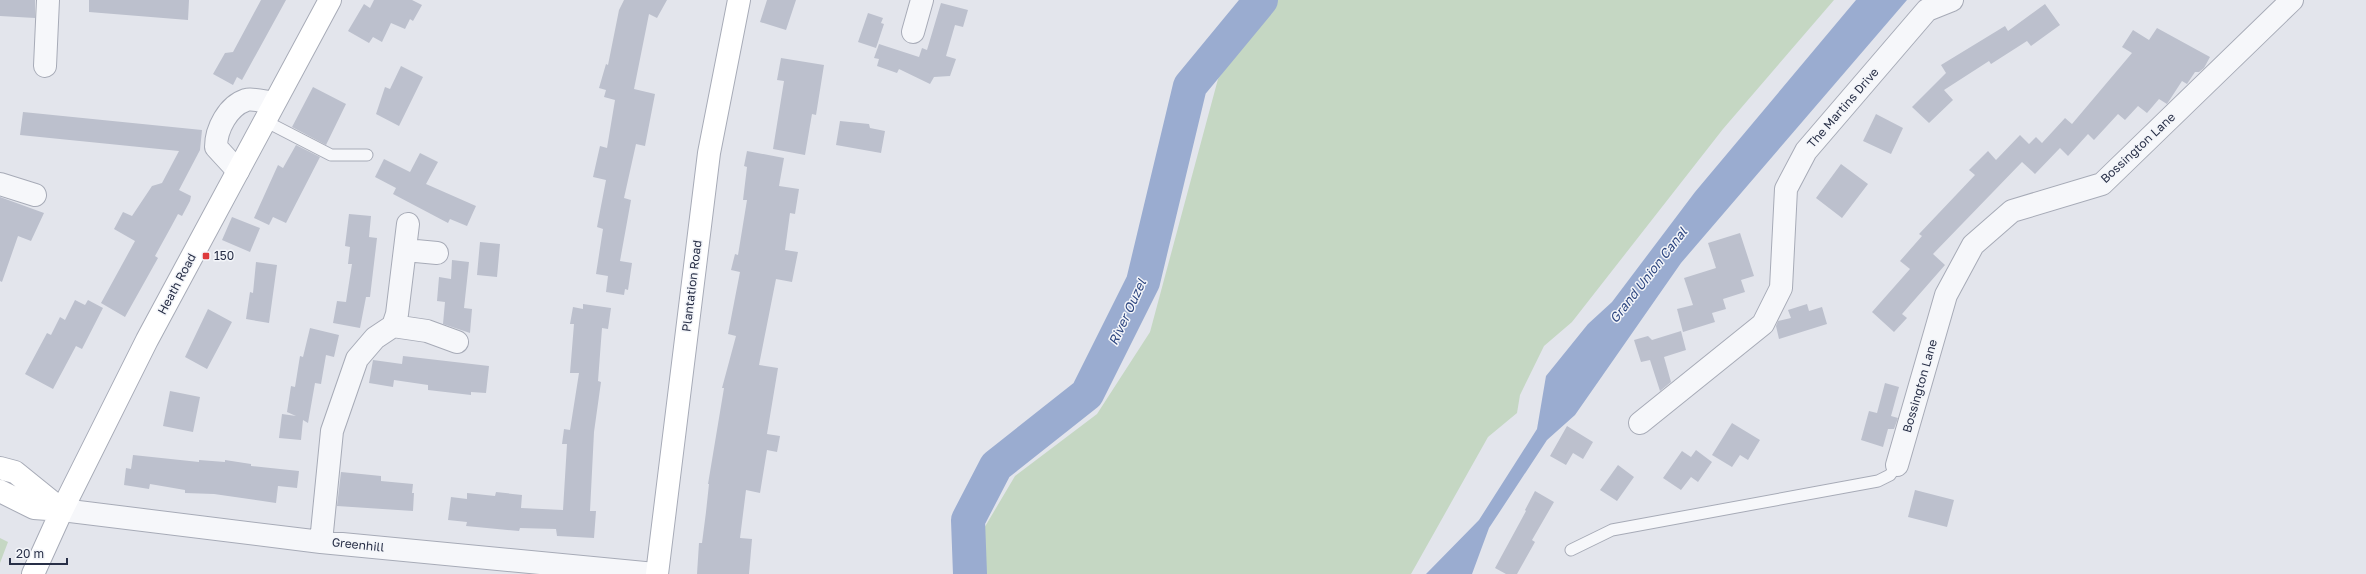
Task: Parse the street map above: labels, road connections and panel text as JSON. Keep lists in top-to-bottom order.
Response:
{
  "streets": {
    "street": [
      "The Martins Drive",
      "Bossington Lane",
      "Heath Road",
      "Plantation Road",
      "Greenhill"
    ]
  },
  "crossings": [
    ["Heath Road", "Greenhill"],
    ["Plantation Road", "Greenhill"]
  ],
  "water": ["Grand Union Canal", "River Ouzel"],
  "places": {
    "transit": ["150"]
  },
  "scale_bar": "20 m"
}
